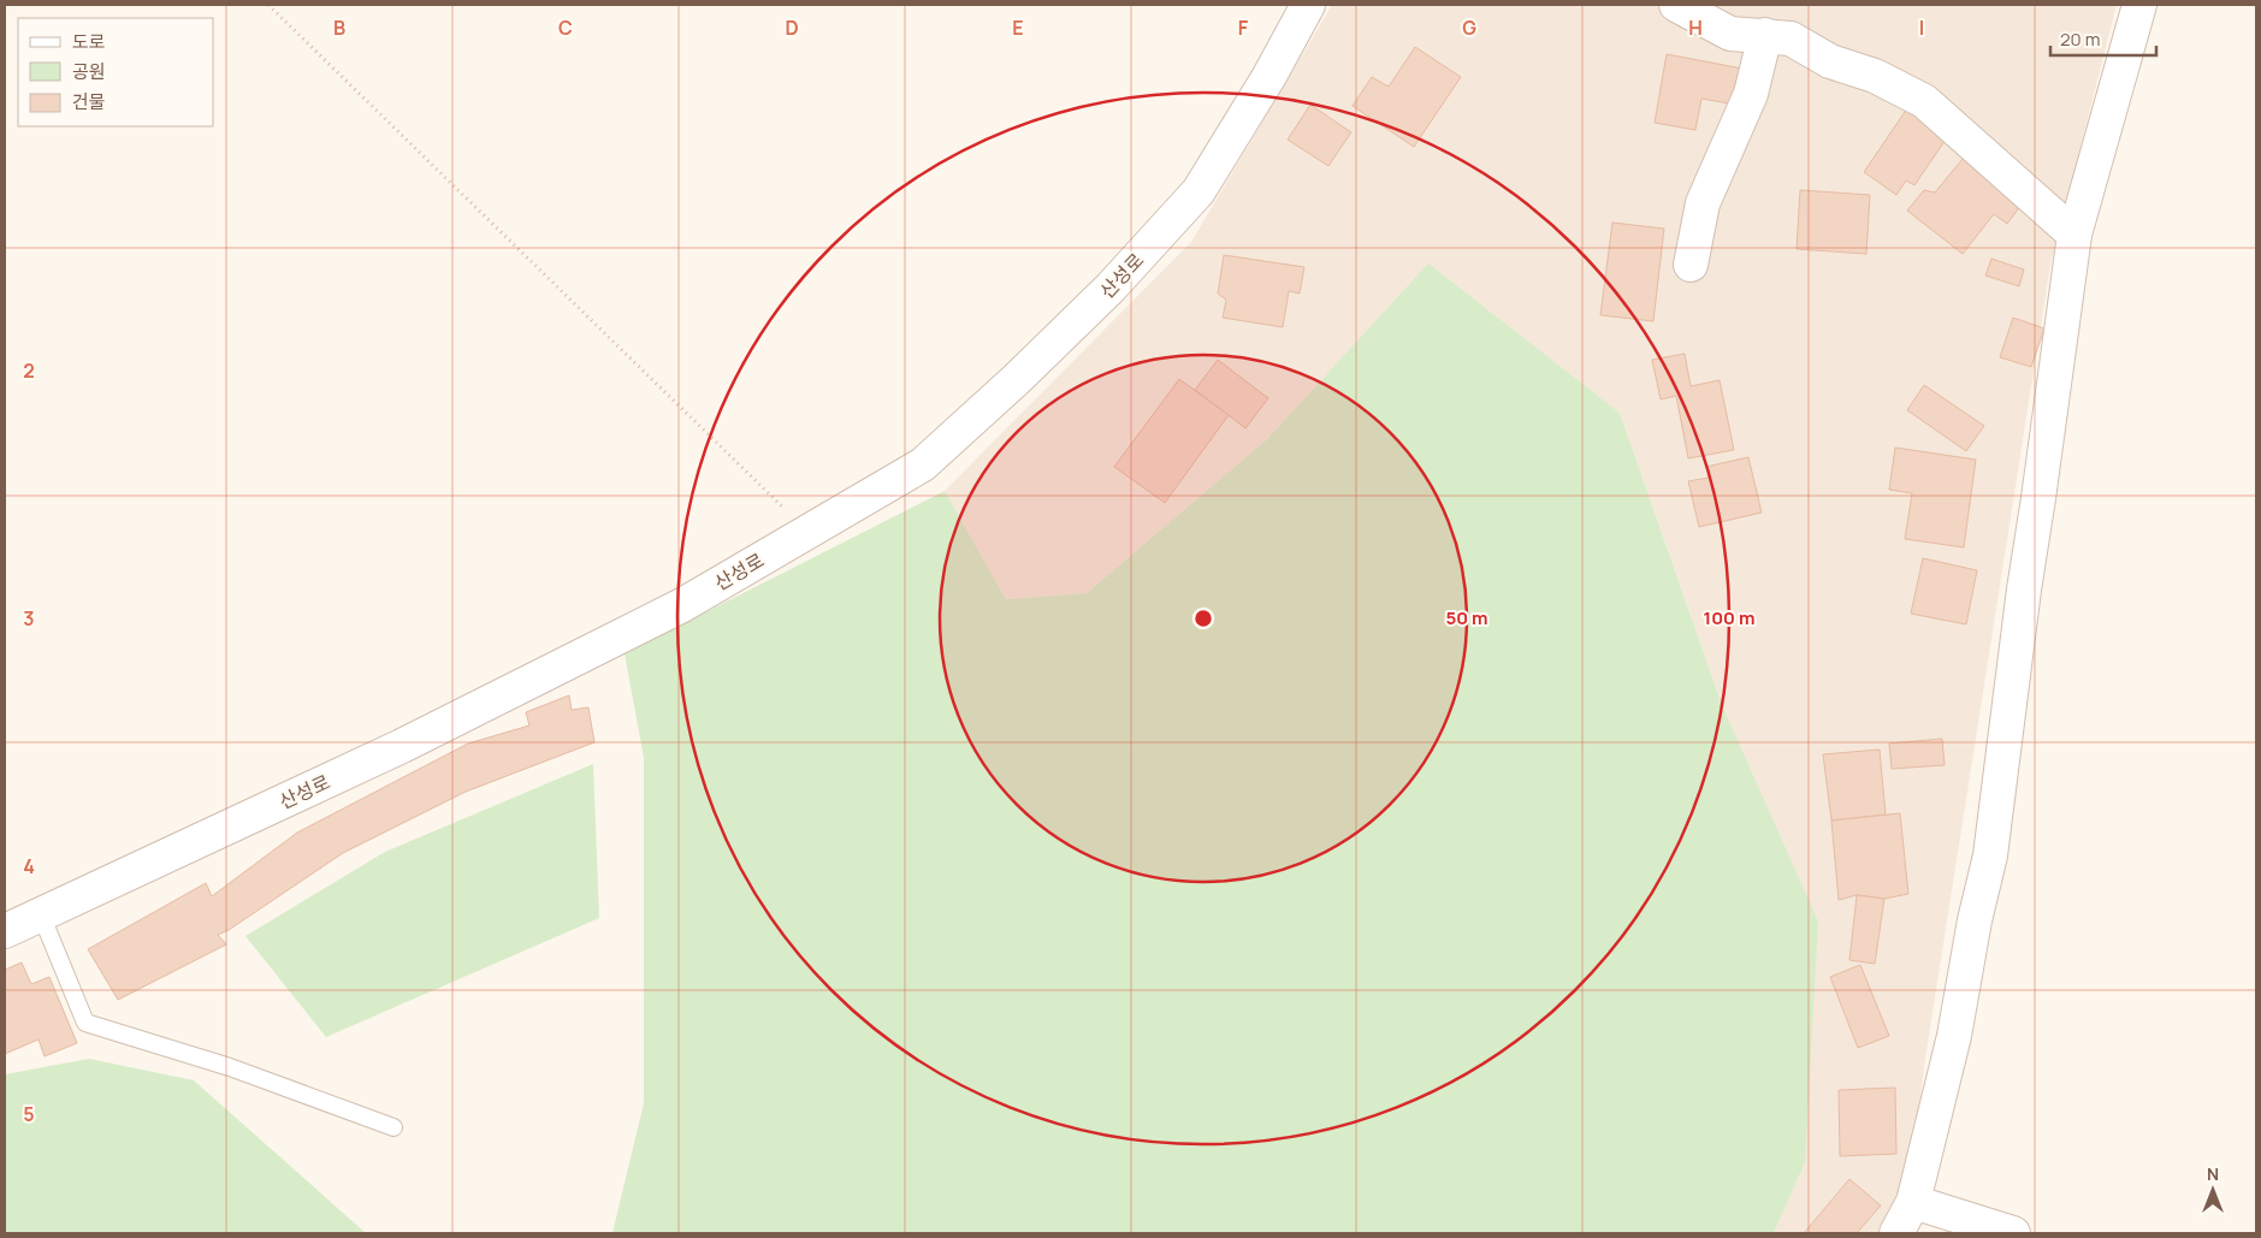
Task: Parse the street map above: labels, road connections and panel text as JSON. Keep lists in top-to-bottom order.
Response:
{
  "streets": {
    "street": ["산성로"]
  },
  "legend": ["도로", "공원", "건물"],
  "scale_bar": "20 m",
  "north": "top",
  "grid": {
    "columns": [
      "B",
      "C",
      "D",
      "E",
      "F",
      "G",
      "H",
      "I"
    ],
    "rows": [
      "2",
      "3",
      "4",
      "5"
    ]
  },
  "rings": ["50 m", "100 m"]
}
